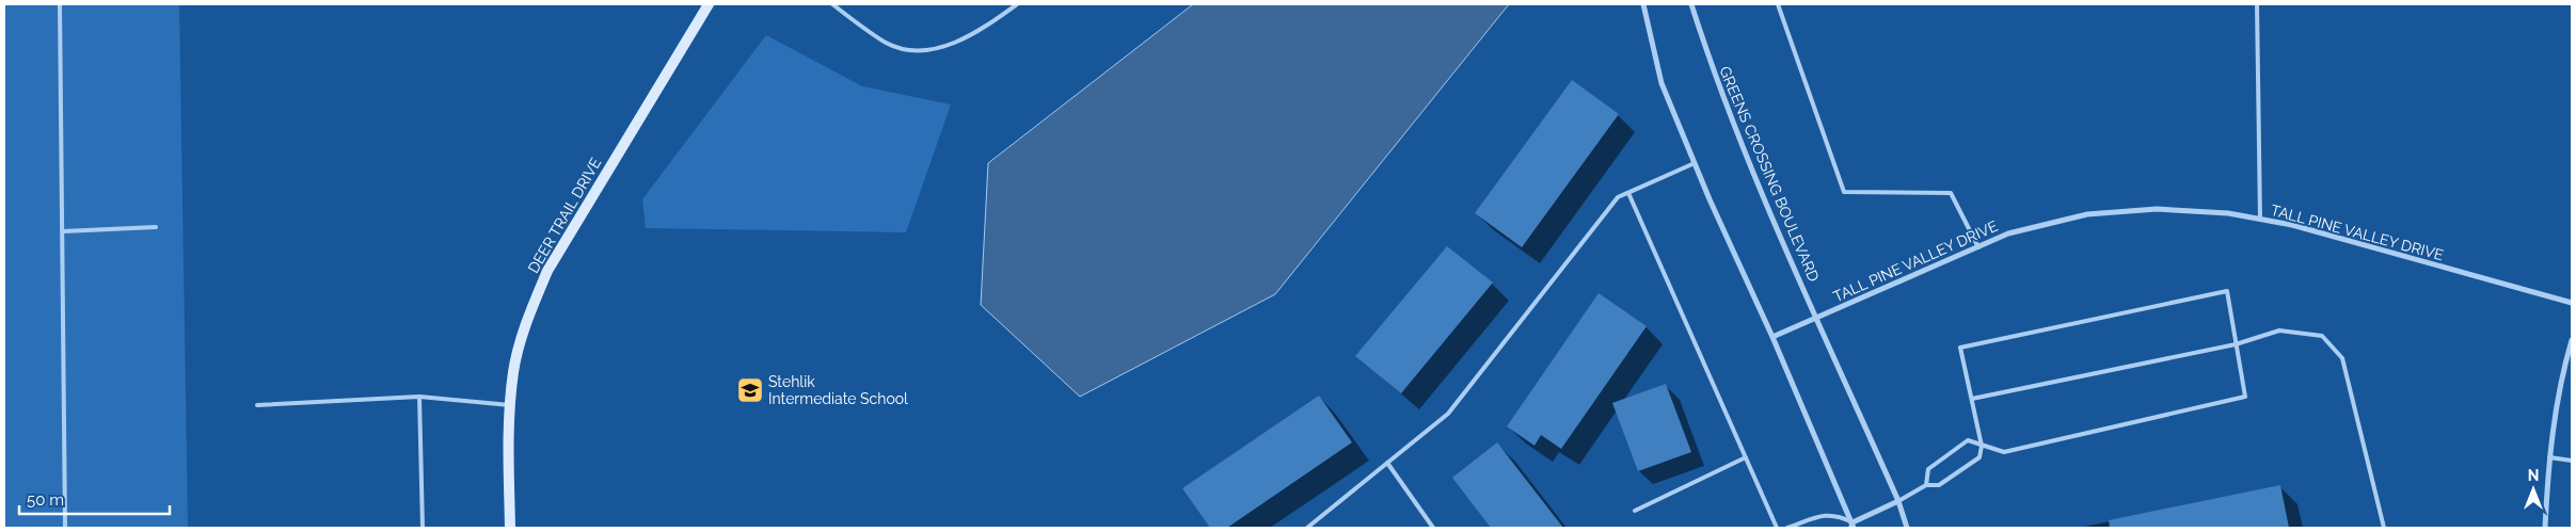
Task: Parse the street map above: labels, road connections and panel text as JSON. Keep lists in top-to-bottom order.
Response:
{
  "streets": {
    "street": ["GREENS CROSSING BOULEVARD", "DEER TRAIL DRIVE", "TALL PINE VALLEY DRIVE"]
  },
  "crossings": [
    ["GREENS CROSSING BOULEVARD", "TALL PINE VALLEY DRIVE"]
  ],
  "places": {
    "school or university": ["Stehlik Intermediate School"]
  },
  "scale_bar": "50 m",
  "north": "top"
}
